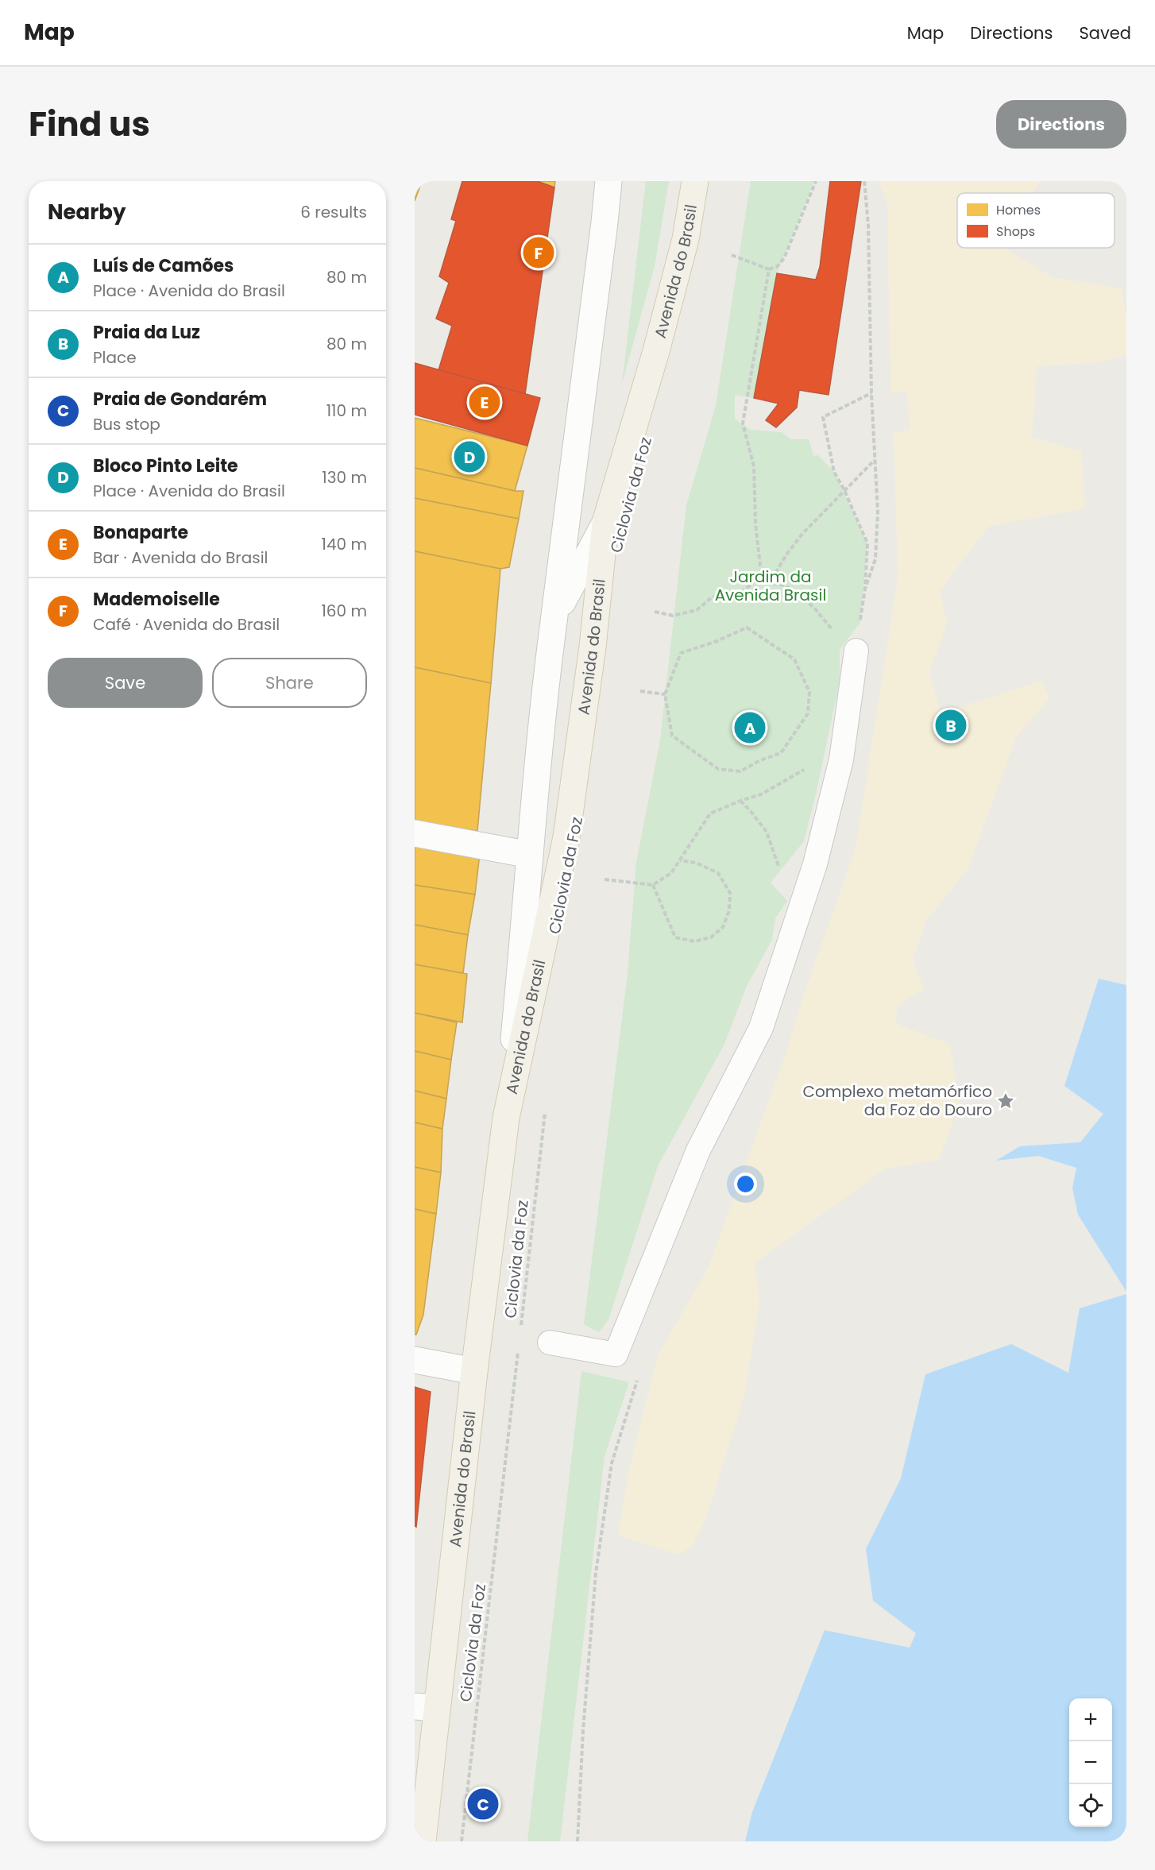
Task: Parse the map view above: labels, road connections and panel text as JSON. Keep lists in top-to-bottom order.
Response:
{
  "streets": {
    "main road": ["Avenida do Brasil"],
    "path": ["Ciclovia da Foz"]
  },
  "parks": ["Jardim da Avenida Brasil"],
  "places": {
    "place": ["Complexo metamórfico da Foz do Douro"]
  },
  "legend": ["Homes", "Shops"],
  "page": {
    "header": "Map",
    "nav": ["Map", "Directions", "Saved"],
    "title": "Find us",
    "buttons": [
      "Directions",
      ["Save", "Share"]
    ],
    "heading": ["Nearby", "6 results"],
    "pins": [
      "F",
      "E",
      "D",
      "B",
      "A",
      "C"
    ],
    "list": [
      {
        "mark": "A",
        "name": "Luís de Camões",
        "note": "Place · Avenida do Brasil",
        "value": "80 m"
      },
      {
        "mark": "B",
        "name": "Praia da Luz",
        "note": "Place",
        "value": "80 m"
      },
      {
        "mark": "C",
        "name": "Praia de Gondarém",
        "note": "Bus stop",
        "value": "110 m"
      },
      {
        "mark": "D",
        "name": "Bloco Pinto Leite",
        "note": "Place · Avenida do Brasil",
        "value": "130 m"
      },
      {
        "mark": "E",
        "name": "Bonaparte",
        "note": "Bar · Avenida do Brasil",
        "value": "140 m"
      },
      {
        "mark": "F",
        "name": "Mademoiselle",
        "note": "Café · Avenida do Brasil",
        "value": "160 m"
      }
    ],
    "map_buttons": ["+", "−"]
  }
}
